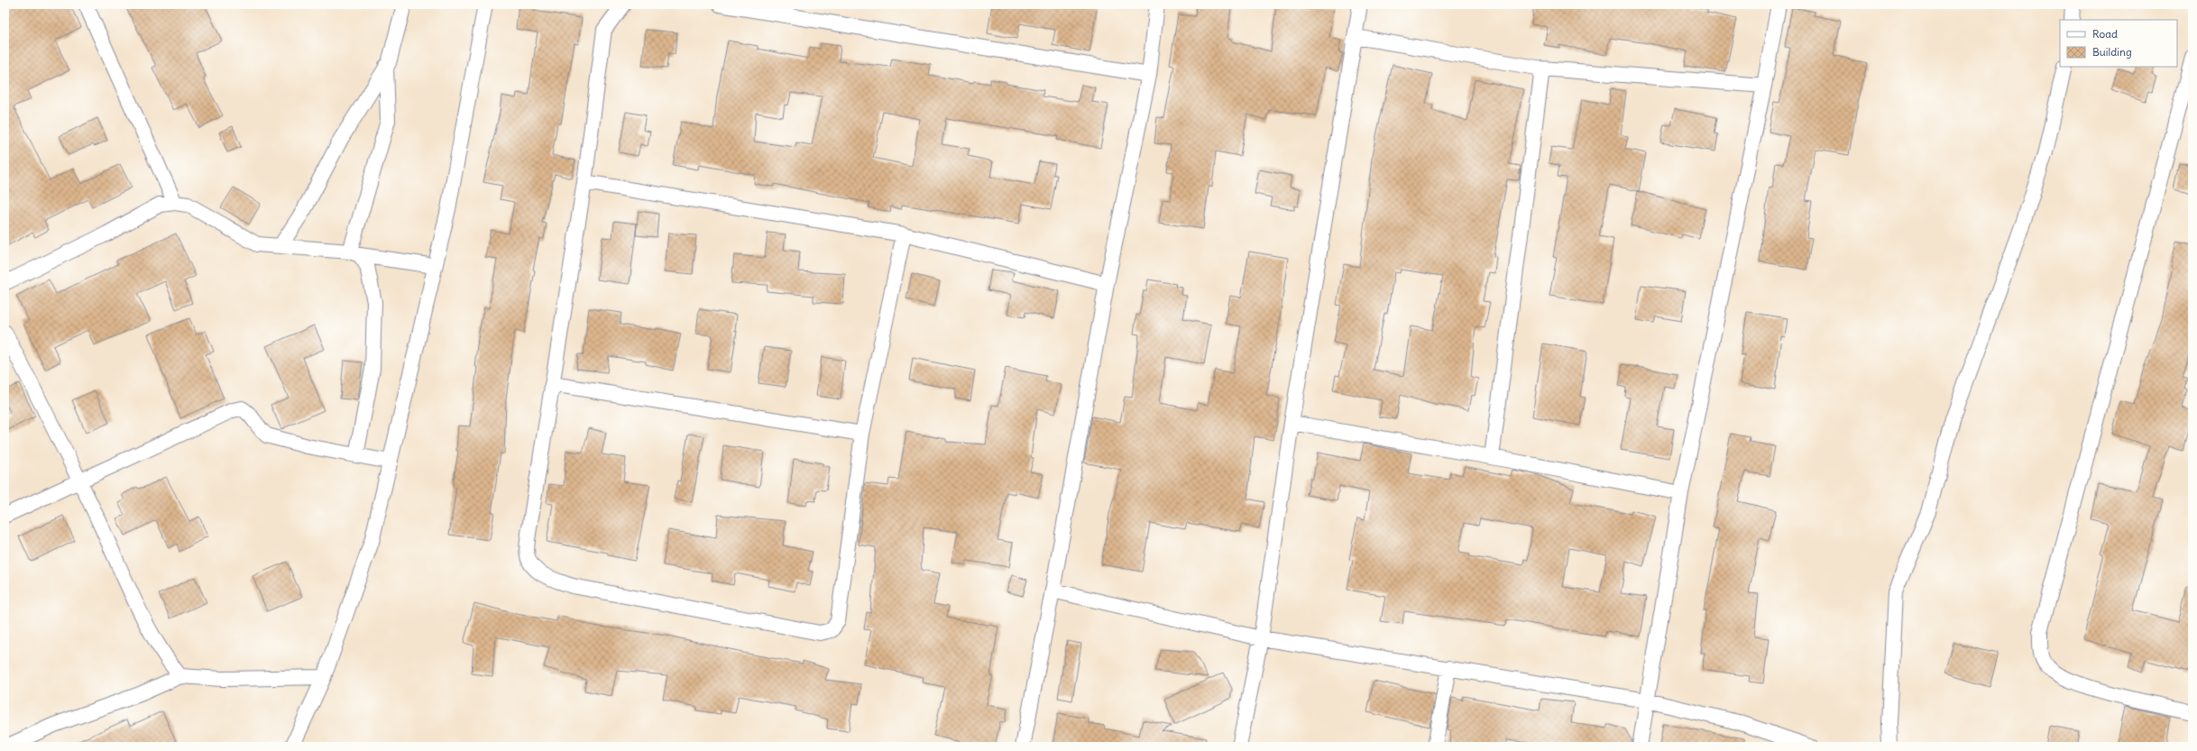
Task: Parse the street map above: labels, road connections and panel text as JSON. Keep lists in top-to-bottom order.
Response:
{
  "legend": ["Road", "Building"]
}
